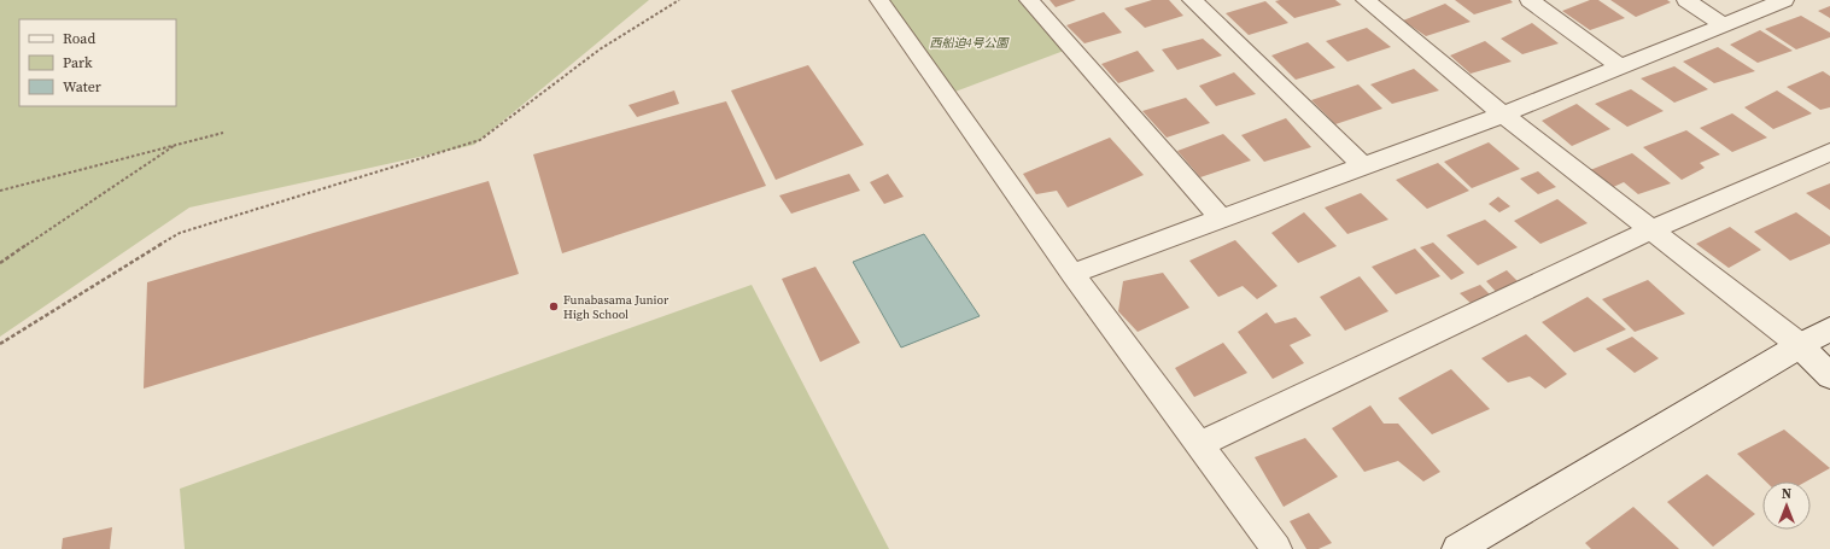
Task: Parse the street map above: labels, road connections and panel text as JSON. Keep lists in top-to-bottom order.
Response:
{
  "parks": ["西船迫4号公園"],
  "places": ["Funabasama Junior High School"],
  "legend": ["Road", "Park", "Water"],
  "north": "top"
}
